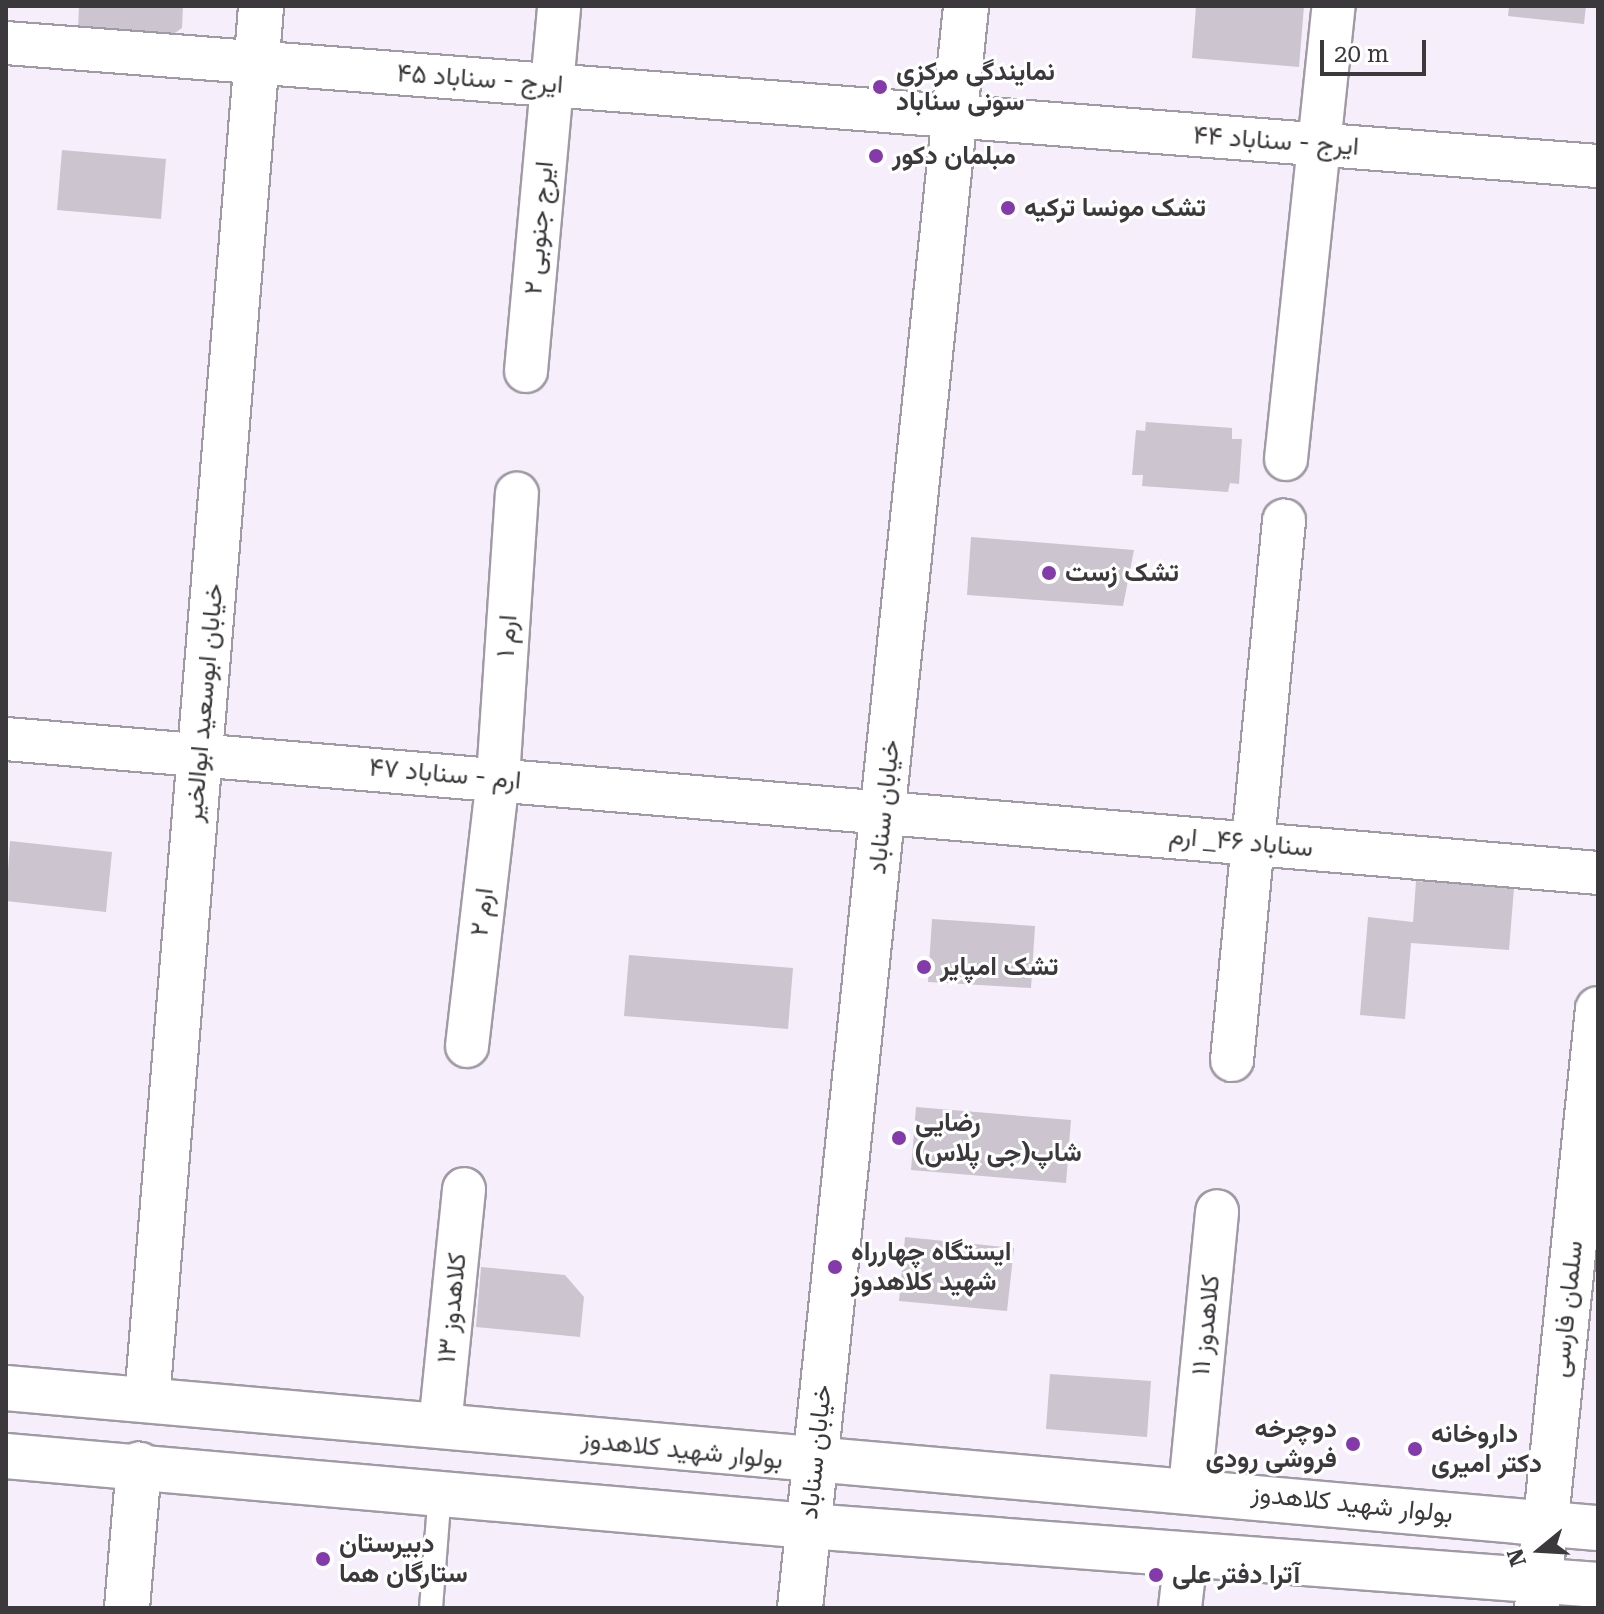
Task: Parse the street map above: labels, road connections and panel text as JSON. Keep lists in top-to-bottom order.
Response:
{
  "streets": {
    "main road": [
      "خیابان ابوسعید ابوالخیر",
      "خیابان سناباد",
      "سلمان فارسی",
      "بولوار شهید کلاهدوز"
    ],
    "street": [
      "ایرج - سناباد ۴۵",
      "ایرج - سناباد ۴۴",
      "ایرج جنوبی ۲",
      "ارم ۱",
      "ارم - سناباد ۴۷",
      "سناباد ۴۶_ ارم",
      "ارم ۲",
      "کلاهدوز ۱۳",
      "کلاهدوز ۱۱"
    ]
  },
  "crossings": [
    ["ایرج - سناباد ۴۵", "ایرج - سناباد ۴۴"],
    ["ایرج - سناباد ۴۵", "ایرج جنوبی ۲"],
    ["ایرج - سناباد ۴۵", "خیابان ابوسعید ابوالخیر"],
    ["ایرج - سناباد ۴۵", "خیابان سناباد"],
    ["ایرج - سناباد ۴۴", "خیابان سناباد"],
    ["ارم ۱", "ارم - سناباد ۴۷"],
    ["ارم ۱", "ارم ۲"],
    ["خیابان ابوسعید ابوالخیر", "ارم - سناباد ۴۷"],
    ["خیابان ابوسعید ابوالخیر", "بولوار شهید کلاهدوز"],
    ["ارم - سناباد ۴۷", "خیابان سناباد"],
    ["ارم - سناباد ۴۷", "سناباد ۴۶_ ارم"],
    ["ارم - سناباد ۴۷", "ارم ۲"],
    ["خیابان سناباد", "سناباد ۴۶_ ارم"],
    ["خیابان سناباد", "بولوار شهید کلاهدوز"],
    ["کلاهدوز ۱۳", "بولوار شهید کلاهدوز"],
    ["سلمان فارسی", "بولوار شهید کلاهدوز"],
    ["کلاهدوز ۱۱", "بولوار شهید کلاهدوز"]
  ],
  "places": [
    "نمایندگی مرکزی سونی سناباد",
    "مبلمان دكور",
    "تشک مونسا ترکیه",
    "تشک زست",
    "تشک امپایر",
    "رضایی شاپ(جی پلاس)",
    "ایستگاه چهارراه شهید کلاهدوز",
    "دوچرخه فروشی رودی",
    "داروخانه دکتر امیرى",
    "دبیرستان ستارگان هما",
    "آترا دفتر علی"
  ],
  "scale_bar": "20 m",
  "north": "left"
}
